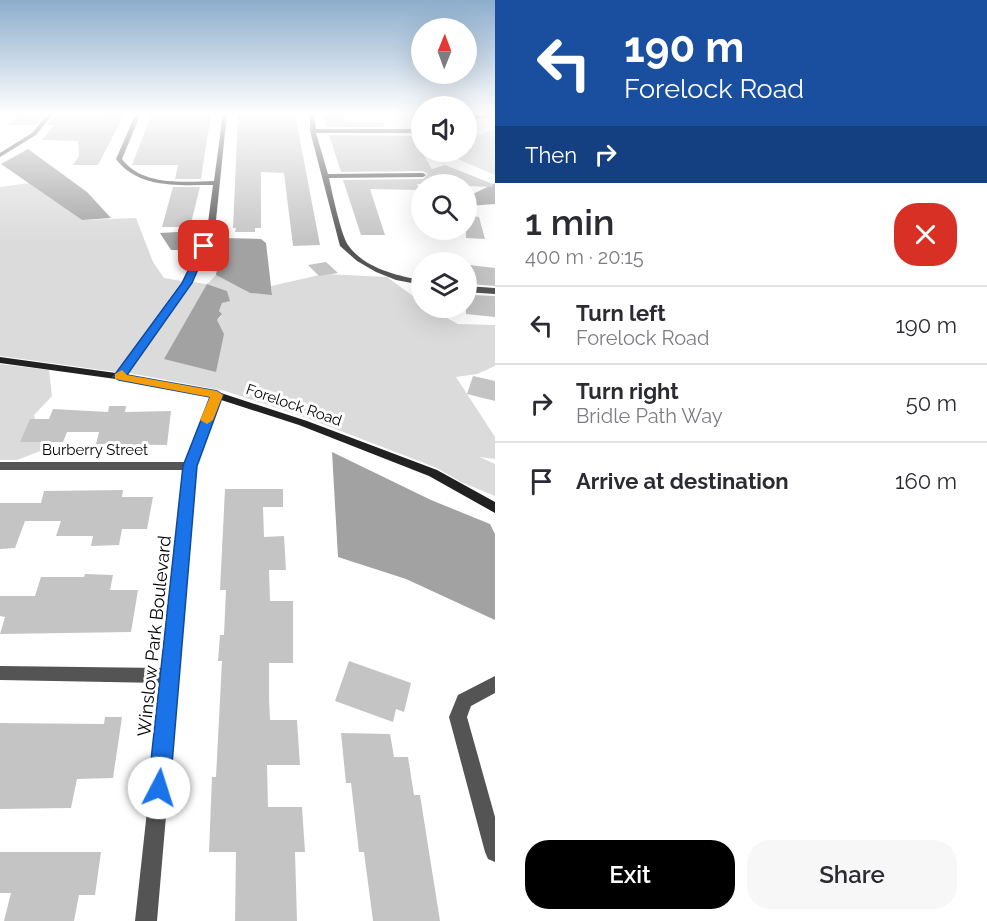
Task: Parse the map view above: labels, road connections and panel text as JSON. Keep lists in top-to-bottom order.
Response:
{
  "streets": {
    "street": ["Forelock Road", "Burberry Street", "Winslow Park Boulevard"]
  },
  "crossings": [
    ["Forelock Road", "Winslow Park Boulevard"],
    ["Burberry Street", "Winslow Park Boulevard"]
  ],
  "north": "top",
  "page": {
    "turn": ["190 m", "Forelock Road"],
    "then": "Then",
    "heading": ["1 min", "400 m · 20:15"],
    "list": [
      {
        "name": "Turn left",
        "note": "Forelock Road",
        "value": "190 m"
      },
      {
        "name": "Turn right",
        "note": "Bridle Path Way",
        "value": "50 m"
      },
      {
        "name": "Arrive at destination",
        "value": "160 m"
      }
    ],
    "buttons": ["Exit", "Share"]
  }
}
